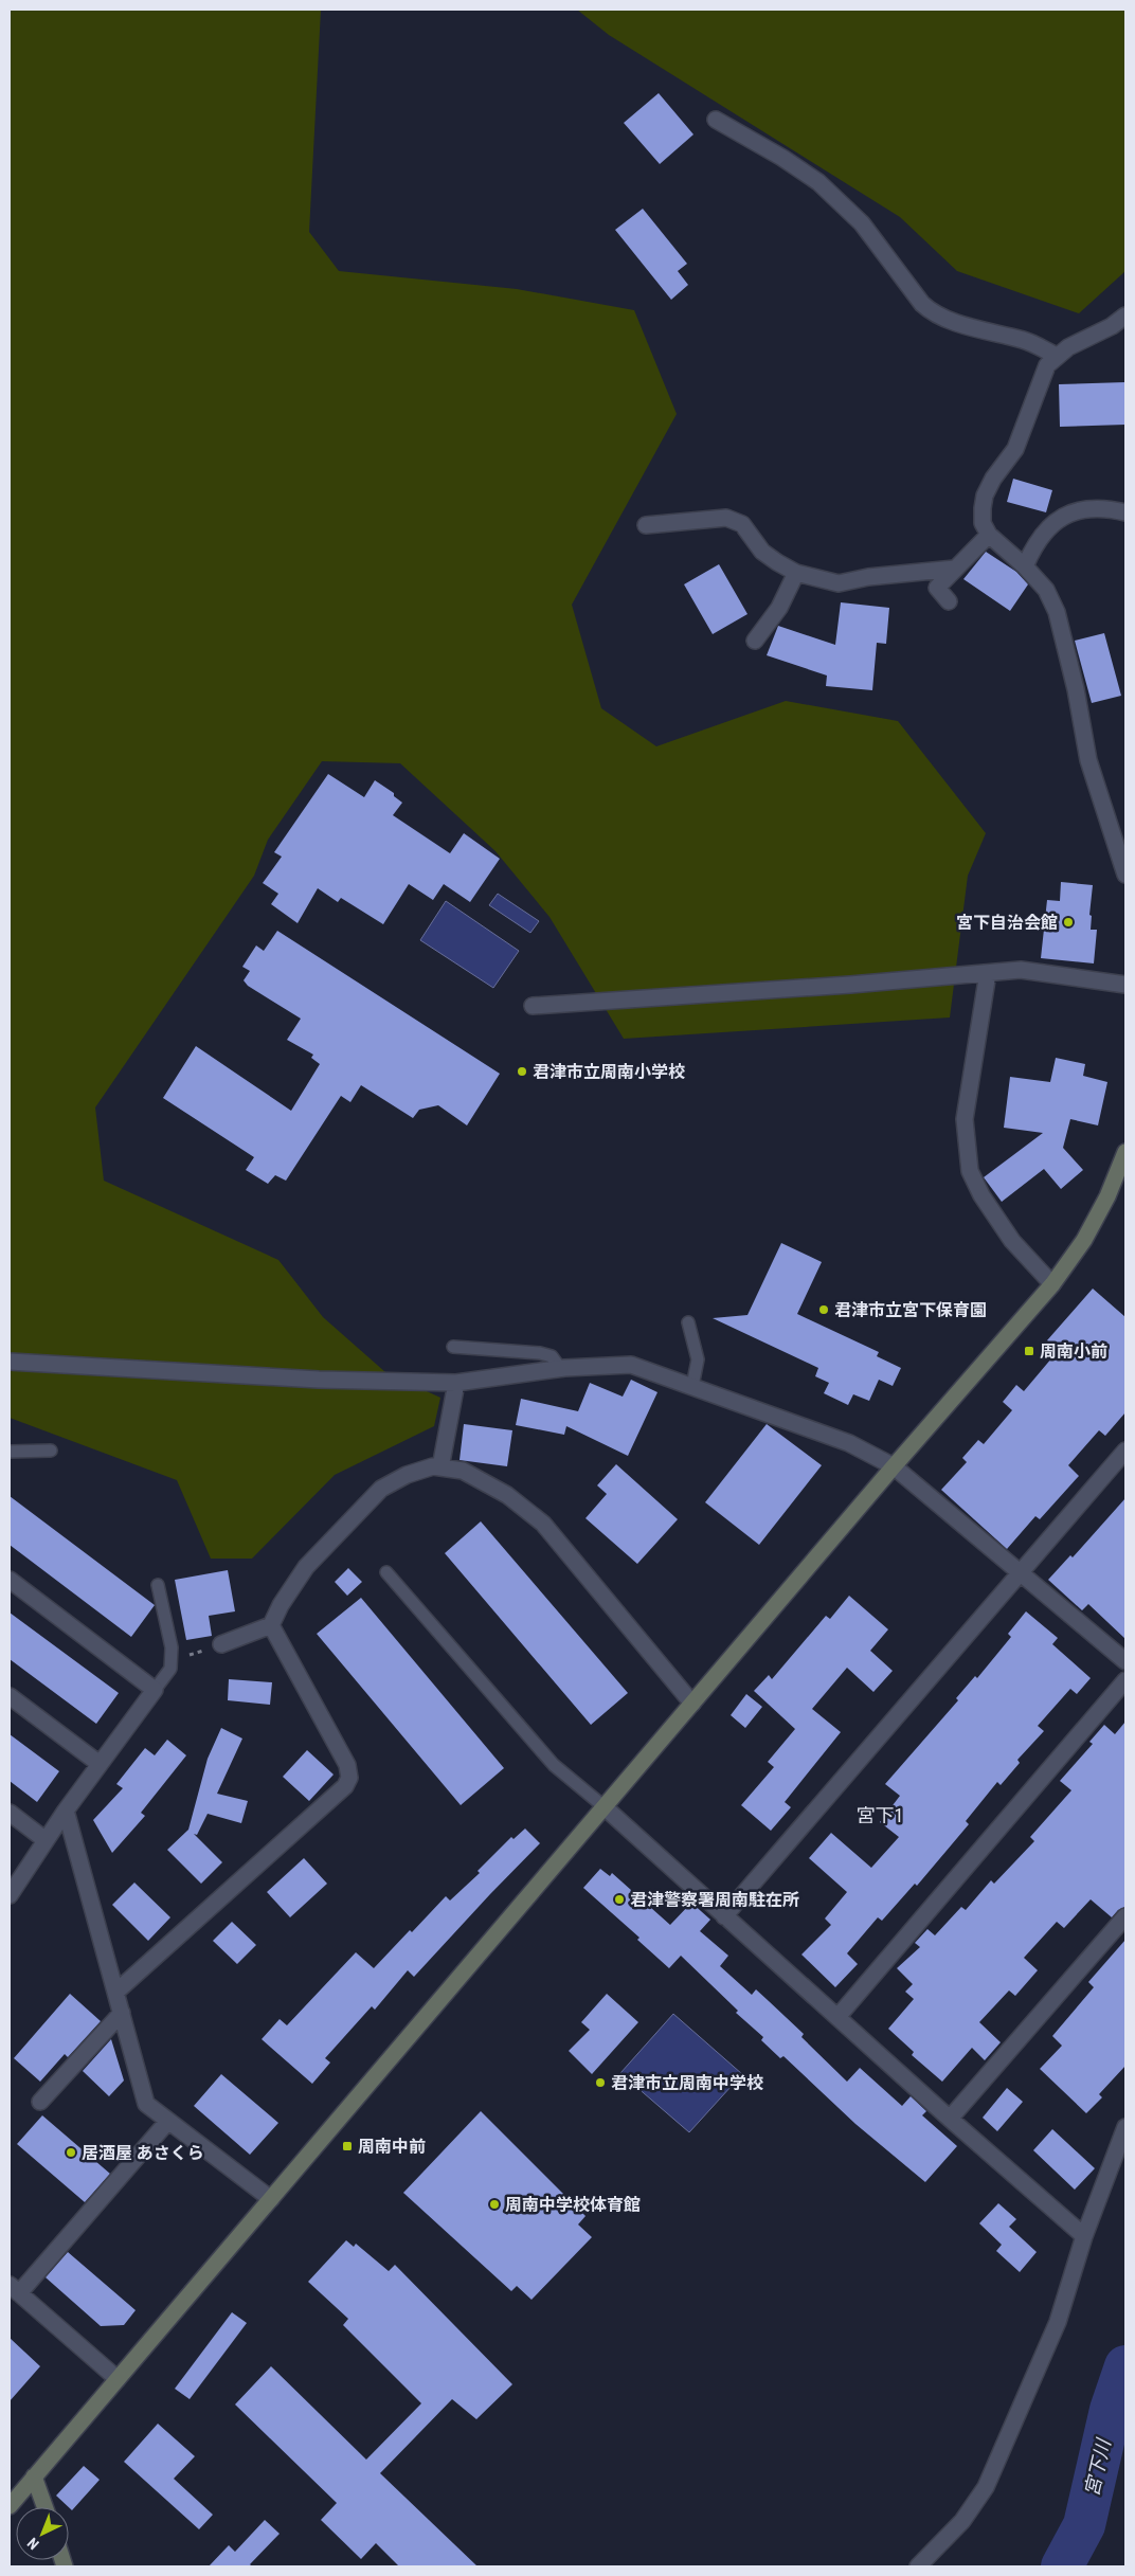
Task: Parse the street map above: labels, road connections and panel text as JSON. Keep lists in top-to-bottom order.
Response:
{
  "districts": ["宮下1"],
  "water": ["宮下川"],
  "places": {
    "other": [
      "宮下自治会館",
      "君津市立周南小学校",
      "君津市立宮下保育園",
      "君津警察署周南駐在所",
      "君津市立周南中学校",
      "居酒屋 あさくら",
      "周南中学校体育館"
    ],
    "transit": ["周南小前", "周南中前"]
  },
  "north": "bottom left"
}
